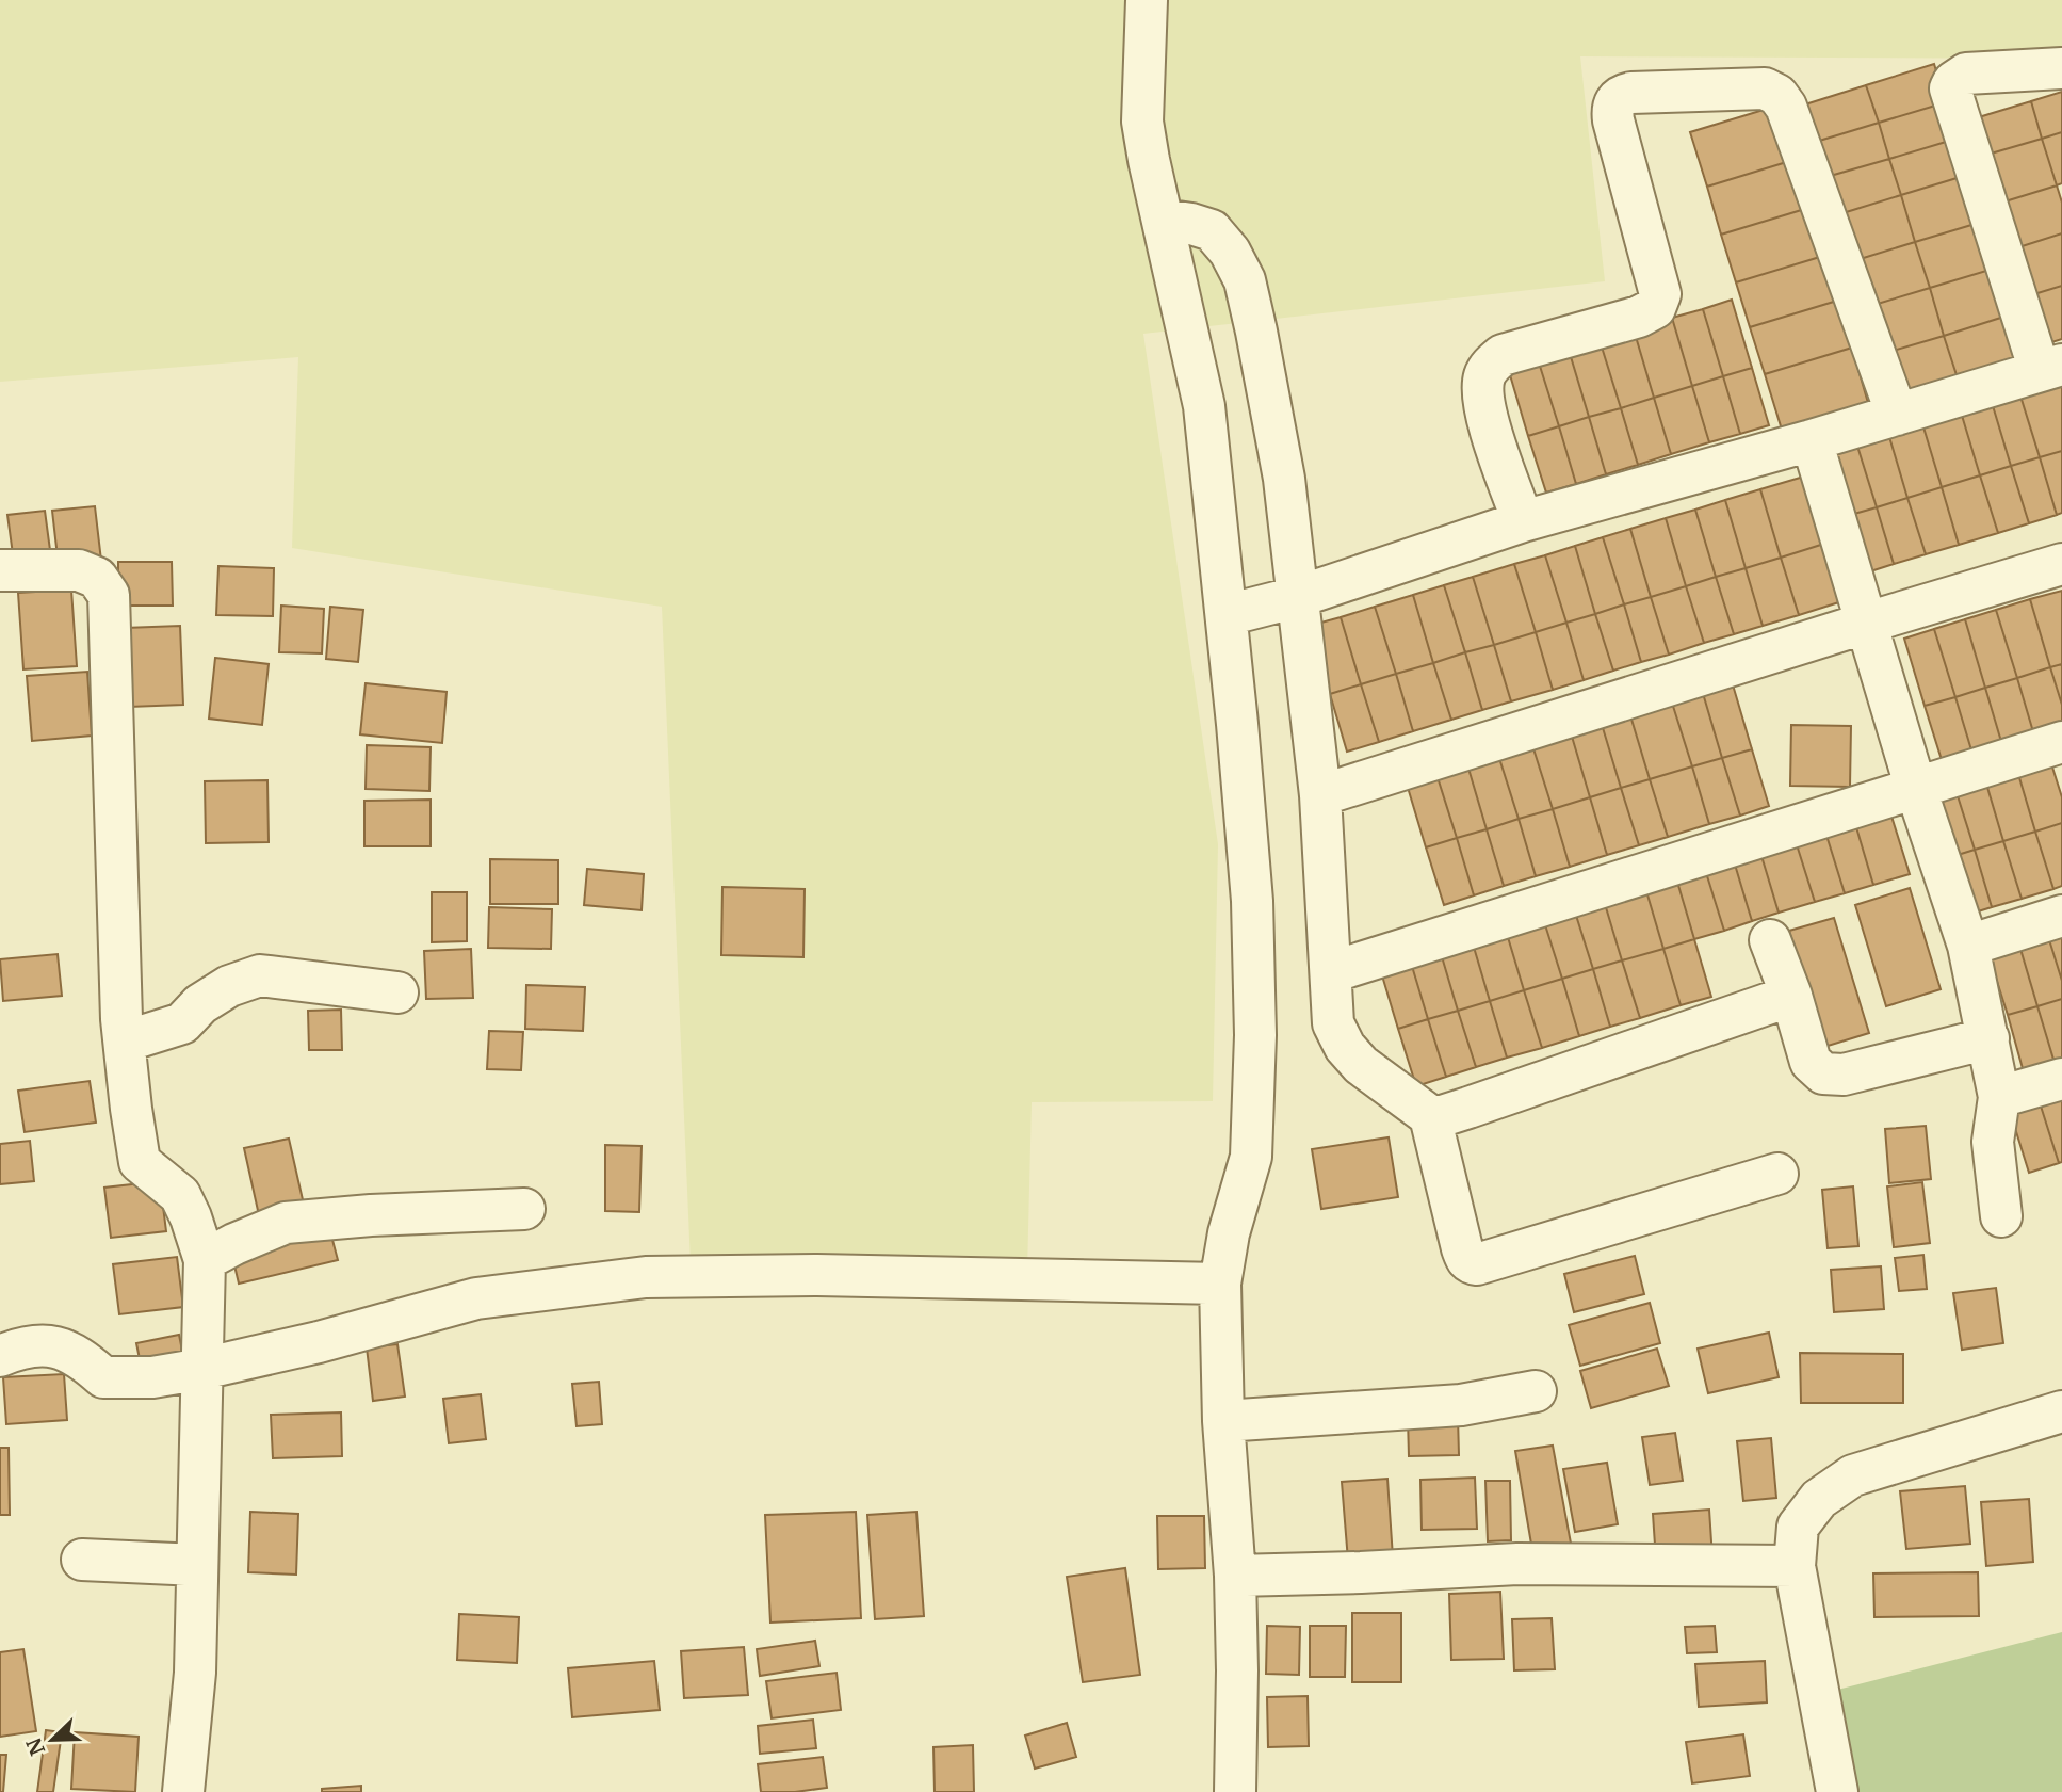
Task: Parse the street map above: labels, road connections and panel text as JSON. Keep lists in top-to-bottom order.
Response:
{
  "north": "bottom left"
}
